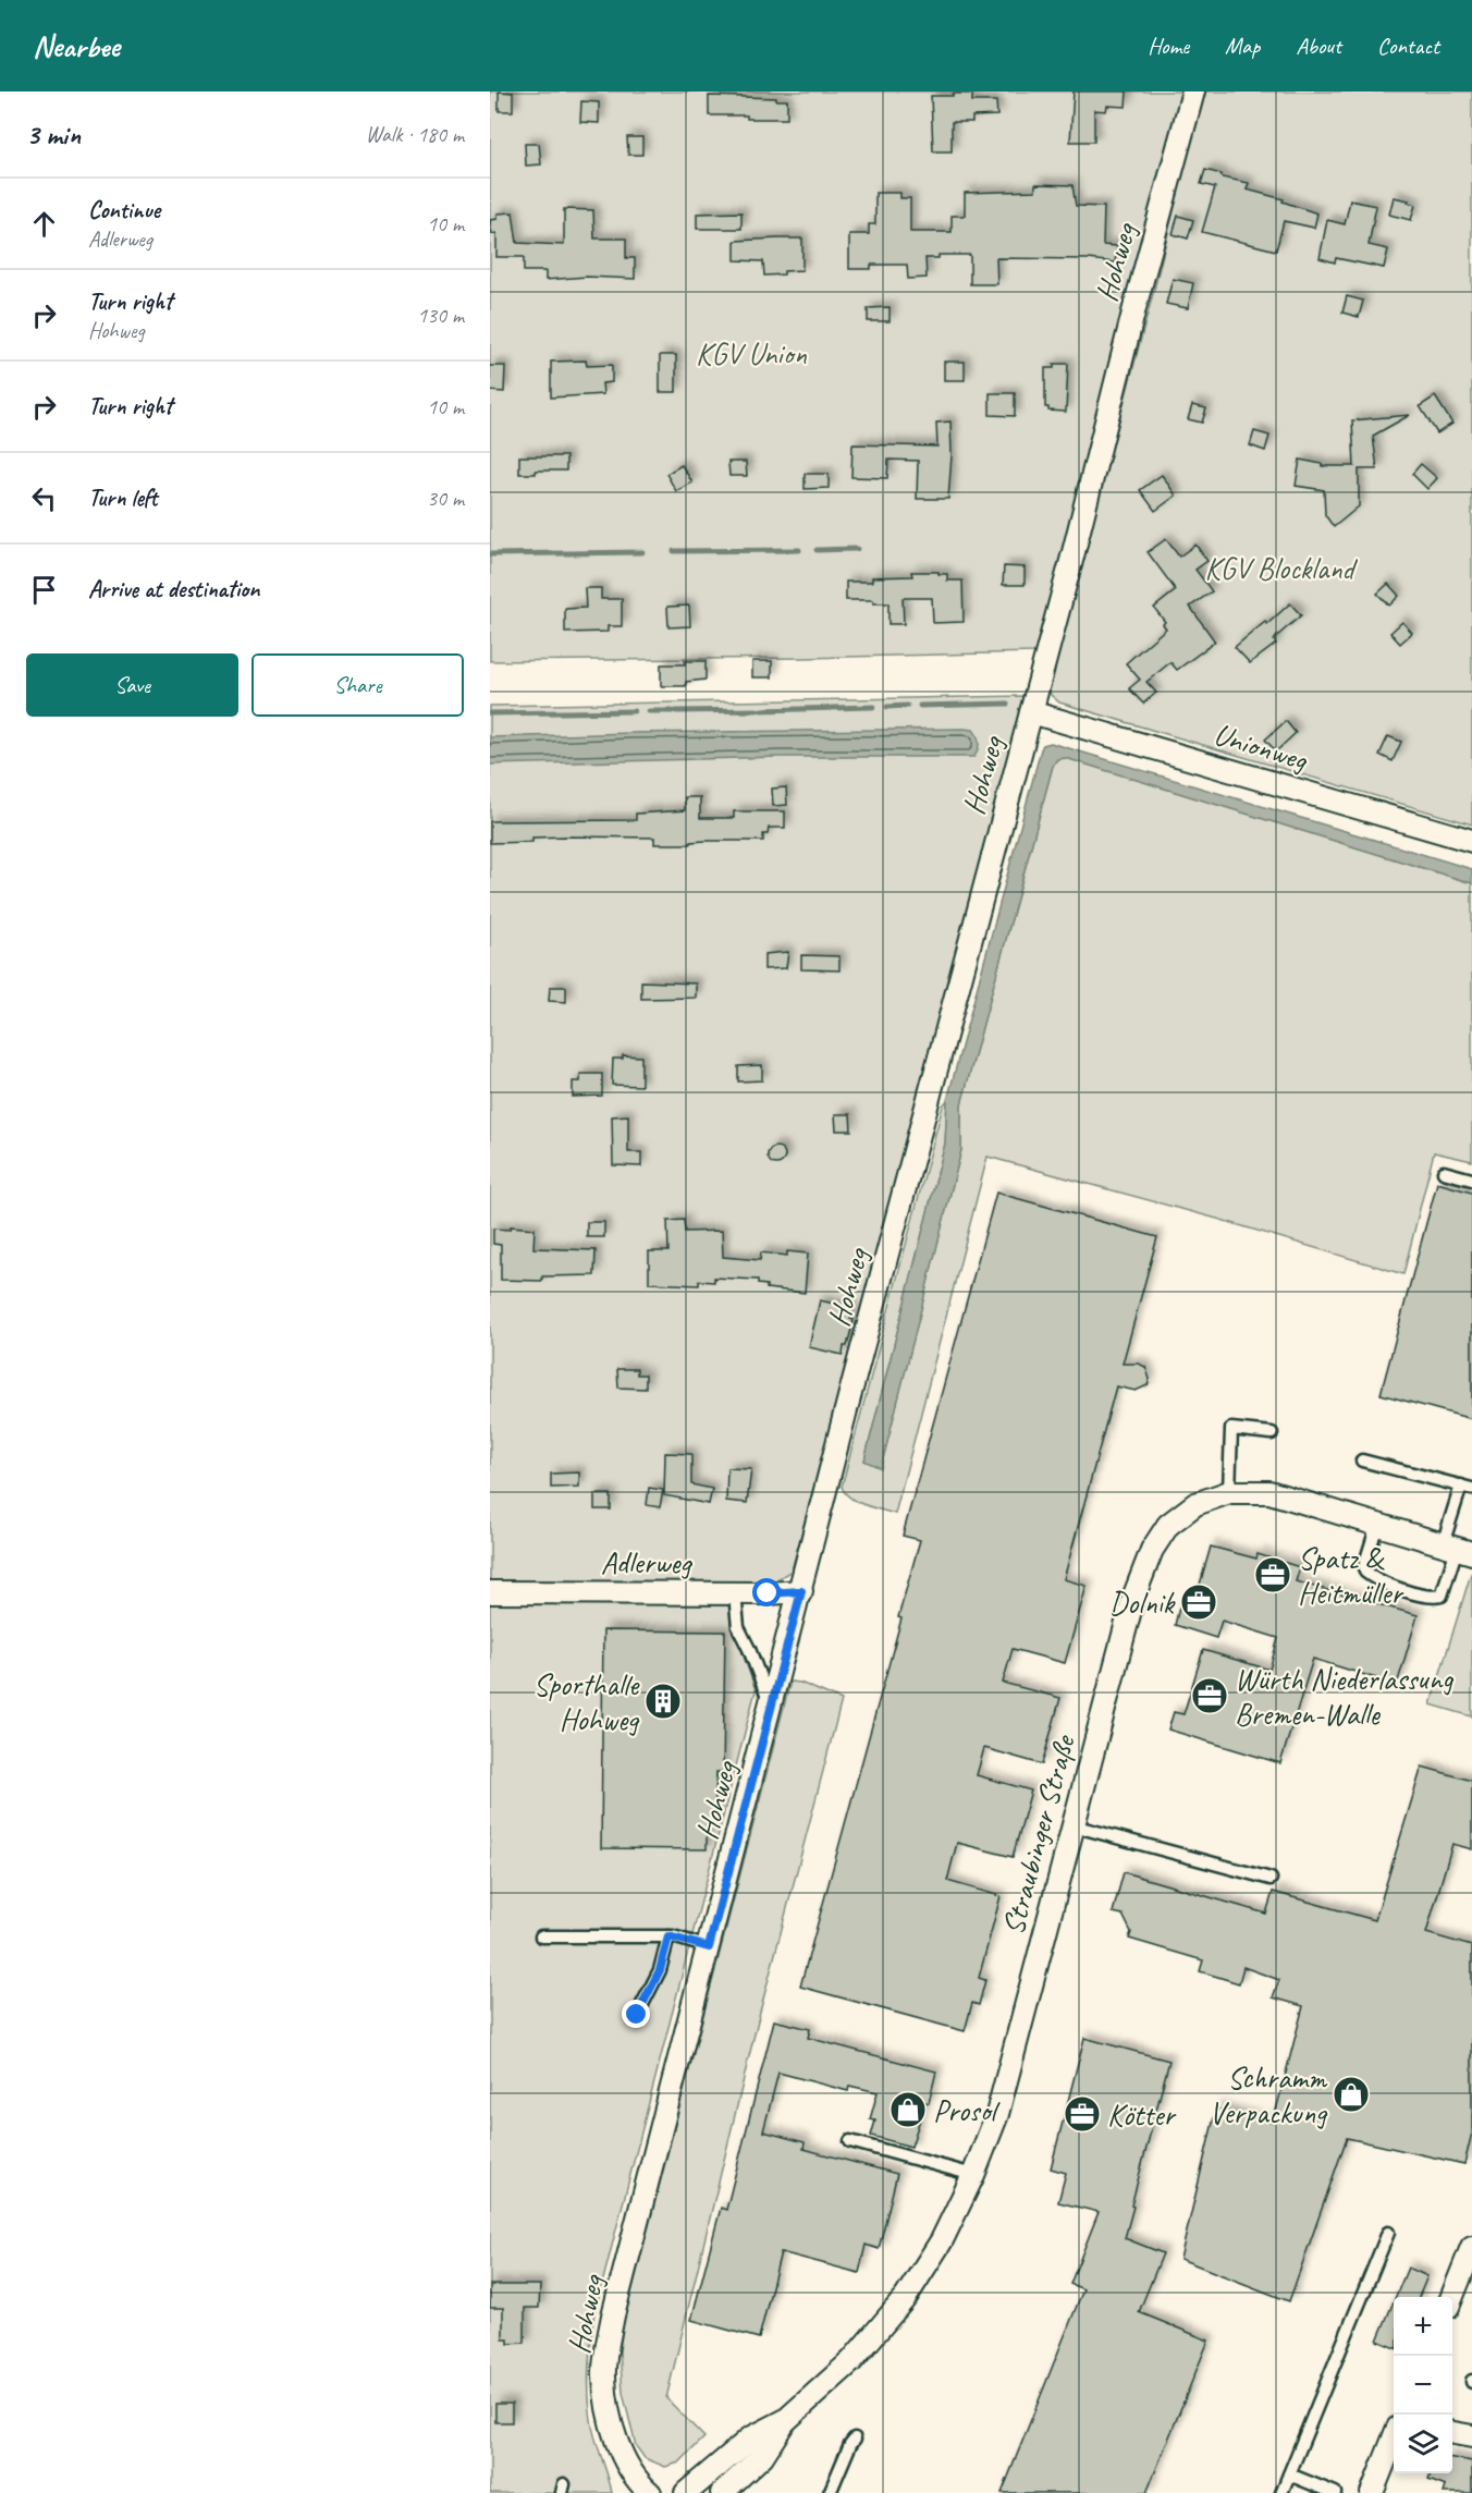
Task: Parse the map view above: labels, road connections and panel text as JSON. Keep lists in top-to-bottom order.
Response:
{
  "streets": {
    "street": [
      "Hohweg",
      "Unionweg",
      "Adlerweg",
      "Straubinger Straße"
    ]
  },
  "crossings": [
    ["Hohweg", "Unionweg"],
    ["Hohweg", "Adlerweg"]
  ],
  "parks": ["KGV Union", "KGV Blockland"],
  "places": {
    "office": [
      "Spatz & Heitmüller",
      "Dolnik",
      "Würth Niederlassung Bremen-Walle",
      "Kötter"
    ],
    "building": ["Sporthalle Hohweg"],
    "shop": ["Schramm Verpackung", "Prosol"]
  },
  "page": {
    "header": "Nearbee",
    "nav": [
      "Home",
      "Map",
      "About",
      "Contact"
    ],
    "heading": ["3 min", "Walk · 180 m"],
    "list": [
      ["Continue", "Adlerweg", "10 m"],
      ["Turn right", "Hohweg", "130 m"],
      ["Turn right", "10 m"],
      ["Turn left", "30 m"],
      "Arrive at destination"
    ],
    "buttons": ["Save", "Share"],
    "map_buttons": ["+", "−"]
  }
}
